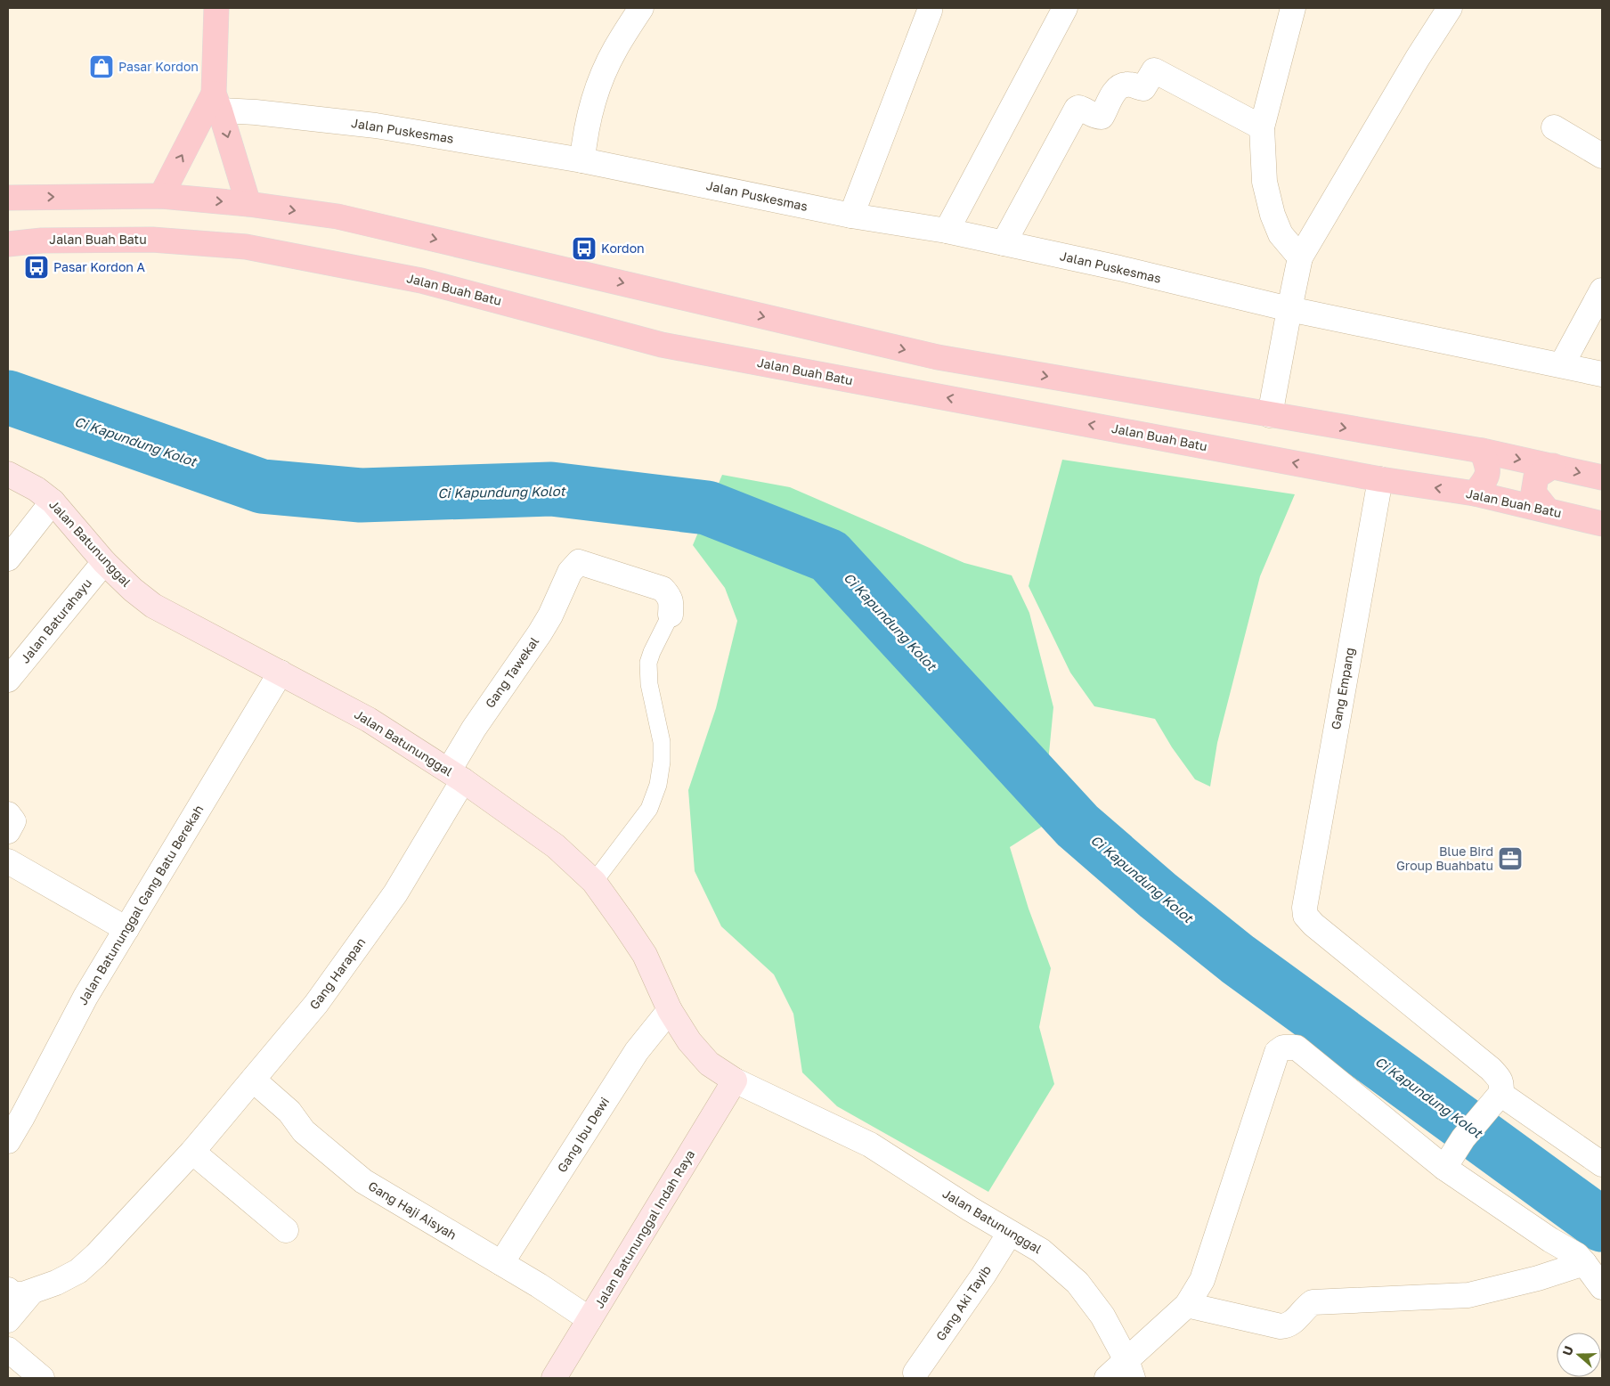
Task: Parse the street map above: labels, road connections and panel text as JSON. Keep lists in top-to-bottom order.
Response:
{
  "streets": {
    "main road": ["Jalan Buah Batu"],
    "street": [
      "Jalan Puskesmas",
      "Jalan Batununggal",
      "Jalan Baturahayu",
      "Gang Tawekal",
      "Gang Empang",
      "Jalan Batununggal Gang Batu Berekah",
      "Gang Harapan",
      "Gang Ibu Dewi",
      "Gang Haji Aisyah",
      "Jalan Batununggal Indah Raya",
      "Gang Aki Tayib"
    ]
  },
  "crossings": [
    ["Jalan Buah Batu", "Gang Empang"],
    ["Jalan Batununggal", "Jalan Baturahayu"],
    ["Jalan Batununggal", "Gang Tawekal"],
    ["Jalan Batununggal", "Jalan Batununggal Gang Batu Berekah"],
    ["Jalan Batununggal", "Gang Harapan"],
    ["Jalan Batununggal", "Gang Ibu Dewi"],
    ["Jalan Batununggal", "Jalan Batununggal Indah Raya"],
    ["Jalan Batununggal", "Gang Aki Tayib"],
    ["Gang Tawekal", "Gang Harapan"],
    ["Gang Harapan", "Gang Haji Aisyah"],
    ["Gang Ibu Dewi", "Gang Haji Aisyah"],
    ["Gang Haji Aisyah", "Jalan Batununggal Indah Raya"]
  ],
  "water": ["Ci Kapundung Kolot"],
  "places": {
    "shop": ["Pasar Kordon"],
    "bus stop": ["Kordon", "Pasar Kordon A"],
    "office": ["Blue Bird Group Buahbatu"]
  },
  "north": "left"
}
